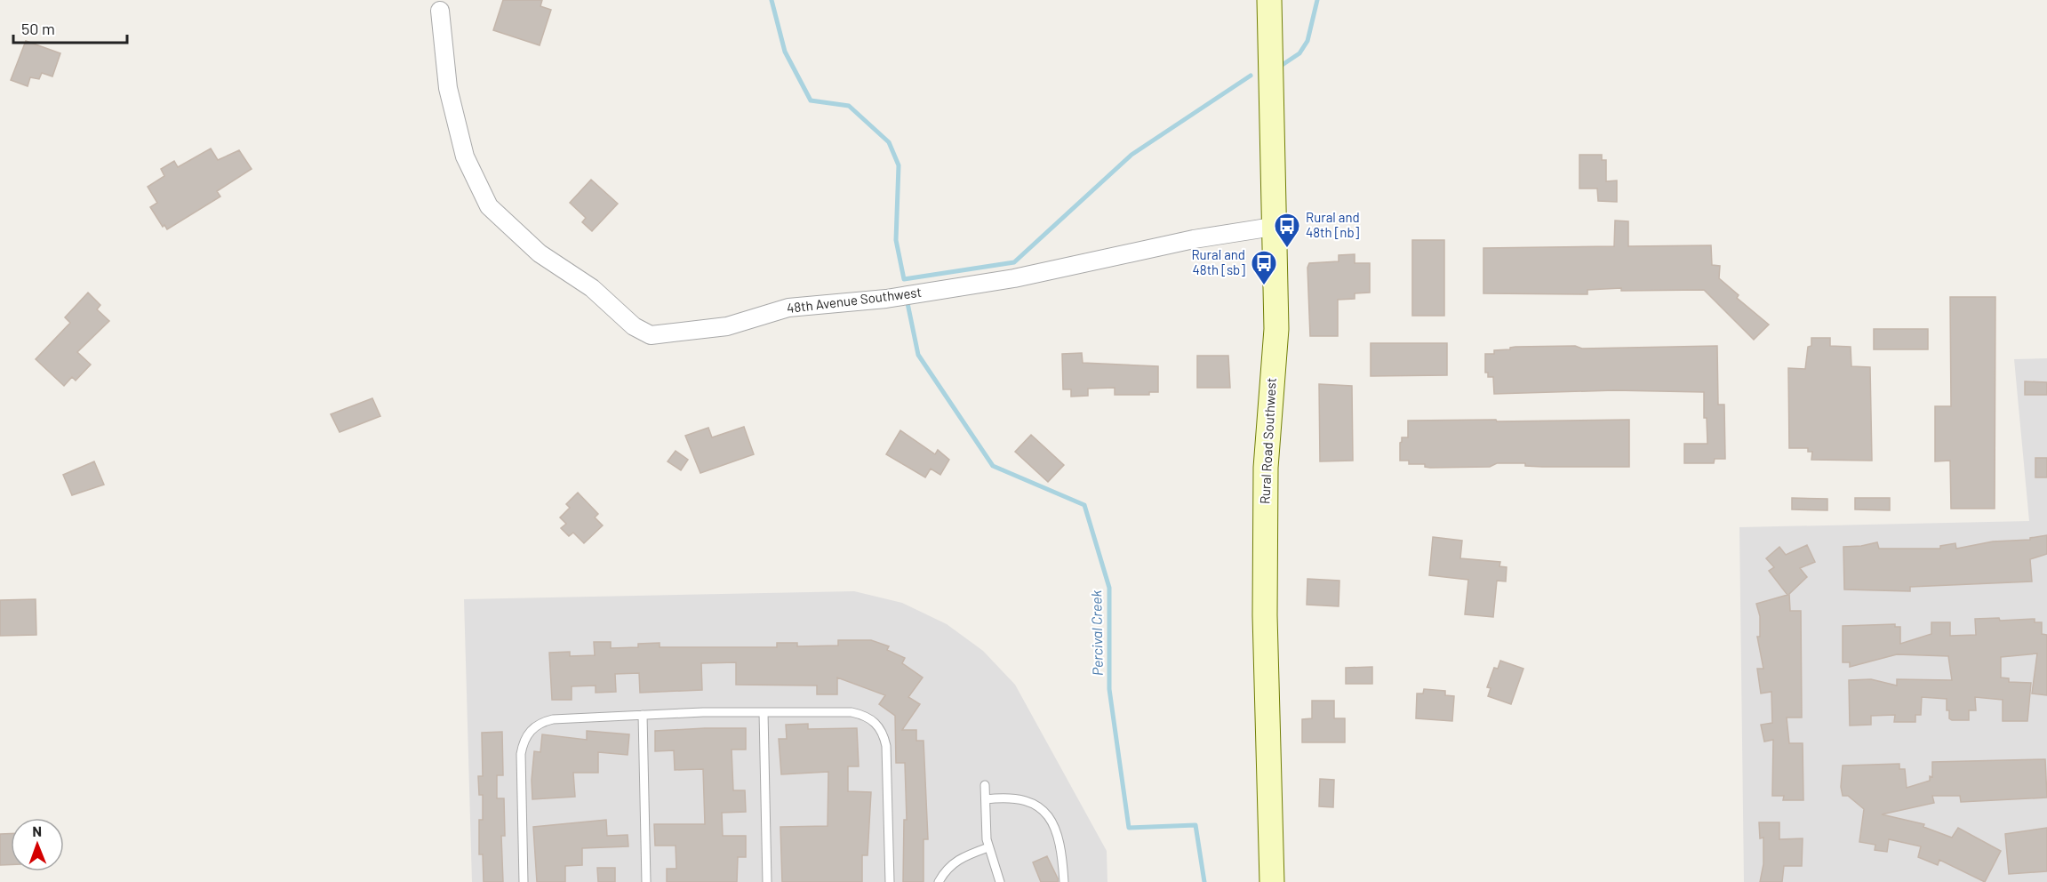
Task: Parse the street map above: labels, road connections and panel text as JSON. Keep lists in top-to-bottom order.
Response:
{
  "streets": {
    "street": ["48th Avenue Southwest", "Rural Road Southwest"]
  },
  "crossings": [
    ["48th Avenue Southwest", "Rural Road Southwest"]
  ],
  "water": ["Percival Creek"],
  "places": {
    "bus stop": ["Rural and 48th [nb]", "Rural and 48th [sb]"]
  },
  "scale_bar": "50 m",
  "north": "top"
}
